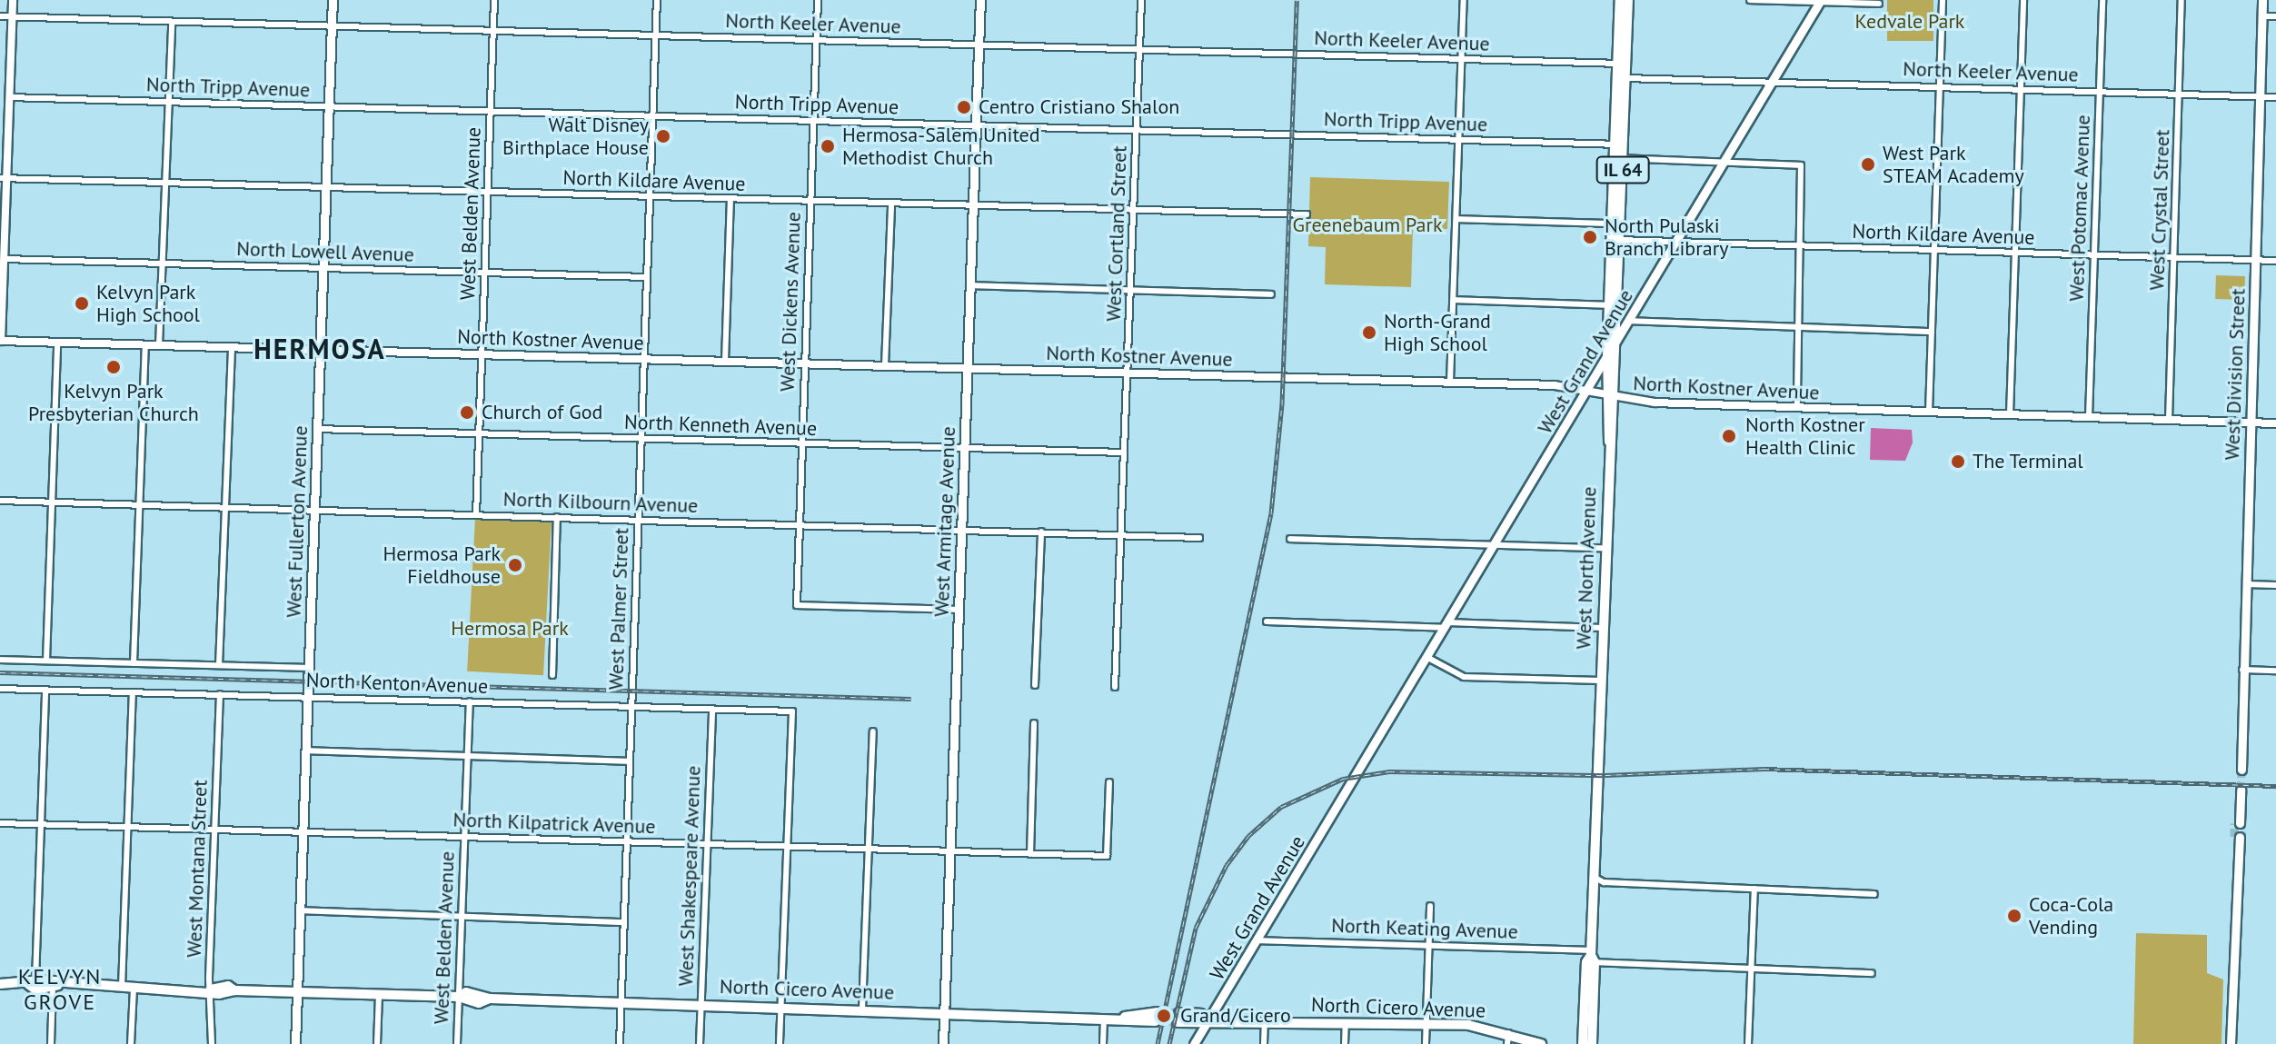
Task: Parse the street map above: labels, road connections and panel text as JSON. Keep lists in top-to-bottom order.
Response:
{
  "streets": {
    "main road": [
      "IL 64",
      "West Grand Avenue",
      "West Division Street",
      "West Fullerton Avenue",
      "West Armitage Avenue",
      "West North Avenue",
      "North Cicero Avenue"
    ],
    "street": [
      "North Keeler Avenue",
      "North Tripp Avenue",
      "North Kildare Avenue",
      "West Potomac Avenue",
      "West Crystal Street",
      "West Belden Avenue",
      "West Cortland Street",
      "North Lowell Avenue",
      "West Dickens Avenue",
      "North Kostner Avenue",
      "North Kenneth Avenue",
      "North Kilbourn Avenue",
      "West Palmer Street",
      "North Kenton Avenue",
      "North Kilpatrick Avenue",
      "West Montana Street",
      "West Shakespeare Avenue",
      "North Keating Avenue"
    ]
  },
  "crossings": [
    ["North Keeler Avenue", "West Potomac Avenue"],
    ["North Keeler Avenue", "West Crystal Street"],
    ["North Keeler Avenue", "West Belden Avenue"],
    ["North Keeler Avenue", "West Cortland Street"],
    ["North Keeler Avenue", "West Dickens Avenue"],
    ["North Keeler Avenue", "West Grand Avenue"],
    ["North Keeler Avenue", "West Division Street"],
    ["North Keeler Avenue", "West Fullerton Avenue"],
    ["North Keeler Avenue", "West Armitage Avenue"],
    ["North Keeler Avenue", "West North Avenue"],
    ["North Keeler Avenue", "West Palmer Street"],
    ["North Tripp Avenue", "West Belden Avenue"],
    ["North Tripp Avenue", "West Cortland Street"],
    ["North Tripp Avenue", "West Dickens Avenue"],
    ["North Tripp Avenue", "West Fullerton Avenue"],
    ["North Tripp Avenue", "West Armitage Avenue"],
    ["North Tripp Avenue", "West North Avenue"],
    ["North Tripp Avenue", "West Palmer Street"],
    ["North Kildare Avenue", "West Potomac Avenue"],
    ["North Kildare Avenue", "West Crystal Street"],
    ["North Kildare Avenue", "West Belden Avenue"],
    ["North Kildare Avenue", "West Cortland Street"],
    ["North Kildare Avenue", "West Dickens Avenue"],
    ["North Kildare Avenue", "West Grand Avenue"],
    ["North Kildare Avenue", "West Division Street"],
    ["North Kildare Avenue", "West Fullerton Avenue"],
    ["North Kildare Avenue", "West Armitage Avenue"],
    ["North Kildare Avenue", "West North Avenue"],
    ["North Kildare Avenue", "West Palmer Street"],
    ["West Potomac Avenue", "North Kostner Avenue"],
    ["West Crystal Street", "North Kostner Avenue"],
    ["West Belden Avenue", "North Lowell Avenue"],
    ["West Belden Avenue", "North Kostner Avenue"],
    ["West Belden Avenue", "North Kenneth Avenue"],
    ["West Belden Avenue", "North Kilbourn Avenue"],
    ["West Belden Avenue", "North Kenton Avenue"],
    ["West Belden Avenue", "North Kilpatrick Avenue"],
    ["West Belden Avenue", "North Cicero Avenue"],
    ["West Cortland Street", "North Kostner Avenue"],
    ["West Cortland Street", "North Kenneth Avenue"],
    ["West Cortland Street", "North Kilbourn Avenue"],
    ["North Lowell Avenue", "West Fullerton Avenue"],
    ["North Lowell Avenue", "West Palmer Street"],
    ["West Dickens Avenue", "North Kostner Avenue"],
    ["West Dickens Avenue", "North Kenneth Avenue"],
    ["West Dickens Avenue", "North Kilbourn Avenue"],
    ["West Dickens Avenue", "West Armitage Avenue"],
    ["North Kostner Avenue", "West Grand Avenue"],
    ["North Kostner Avenue", "West Division Street"],
    ["North Kostner Avenue", "West Fullerton Avenue"],
    ["North Kostner Avenue", "West Armitage Avenue"],
    ["North Kostner Avenue", "West North Avenue"],
    ["North Kostner Avenue", "West Palmer Street"],
    ["West Grand Avenue", "West North Avenue"],
    ["West Grand Avenue", "North Keating Avenue"],
    ["West Grand Avenue", "North Cicero Avenue"],
    ["North Kenneth Avenue", "West Fullerton Avenue"],
    ["North Kenneth Avenue", "West Armitage Avenue"],
    ["North Kenneth Avenue", "West Palmer Street"],
    ["North Kilbourn Avenue", "West Fullerton Avenue"],
    ["North Kilbourn Avenue", "West Armitage Avenue"],
    ["North Kilbourn Avenue", "West Palmer Street"],
    ["West Fullerton Avenue", "North Kenton Avenue"],
    ["West Fullerton Avenue", "North Kilpatrick Avenue"],
    ["West Fullerton Avenue", "North Cicero Avenue"],
    ["West Armitage Avenue", "North Kilpatrick Avenue"],
    ["West Armitage Avenue", "North Cicero Avenue"],
    ["West North Avenue", "North Keating Avenue"],
    ["West Palmer Street", "North Kenton Avenue"],
    ["West Palmer Street", "North Kilpatrick Avenue"],
    ["West Palmer Street", "North Cicero Avenue"],
    ["North Kenton Avenue", "North Kilpatrick Avenue"],
    ["North Kenton Avenue", "West Montana Street"],
    ["North Kenton Avenue", "West Shakespeare Avenue"],
    ["North Kilpatrick Avenue", "West Montana Street"],
    ["North Kilpatrick Avenue", "West Shakespeare Avenue"],
    ["West Montana Street", "North Cicero Avenue"],
    ["West Shakespeare Avenue", "North Cicero Avenue"]
  ],
  "districts": ["HERMOSA", "KELVYN GROVE"],
  "parks": ["Kedvale Park", "Greenebaum Park", "Hermosa Park"],
  "places": [
    "Centro Cristiano Shalon",
    "Walt Disney Birthplace House",
    "Hermosa-Salem United Methodist Church",
    "West Park STEAM Academy",
    "North Pulaski Branch Library",
    "Kelvyn Park High School",
    "North-Grand High School",
    "Kelvyn Park Presbyterian Church",
    "Church of God",
    "North Kostner Health Clinic",
    "The Terminal",
    "Hermosa Park Fieldhouse",
    "Coca-Cola Vending",
    "Grand/Cicero"
  ]
}
